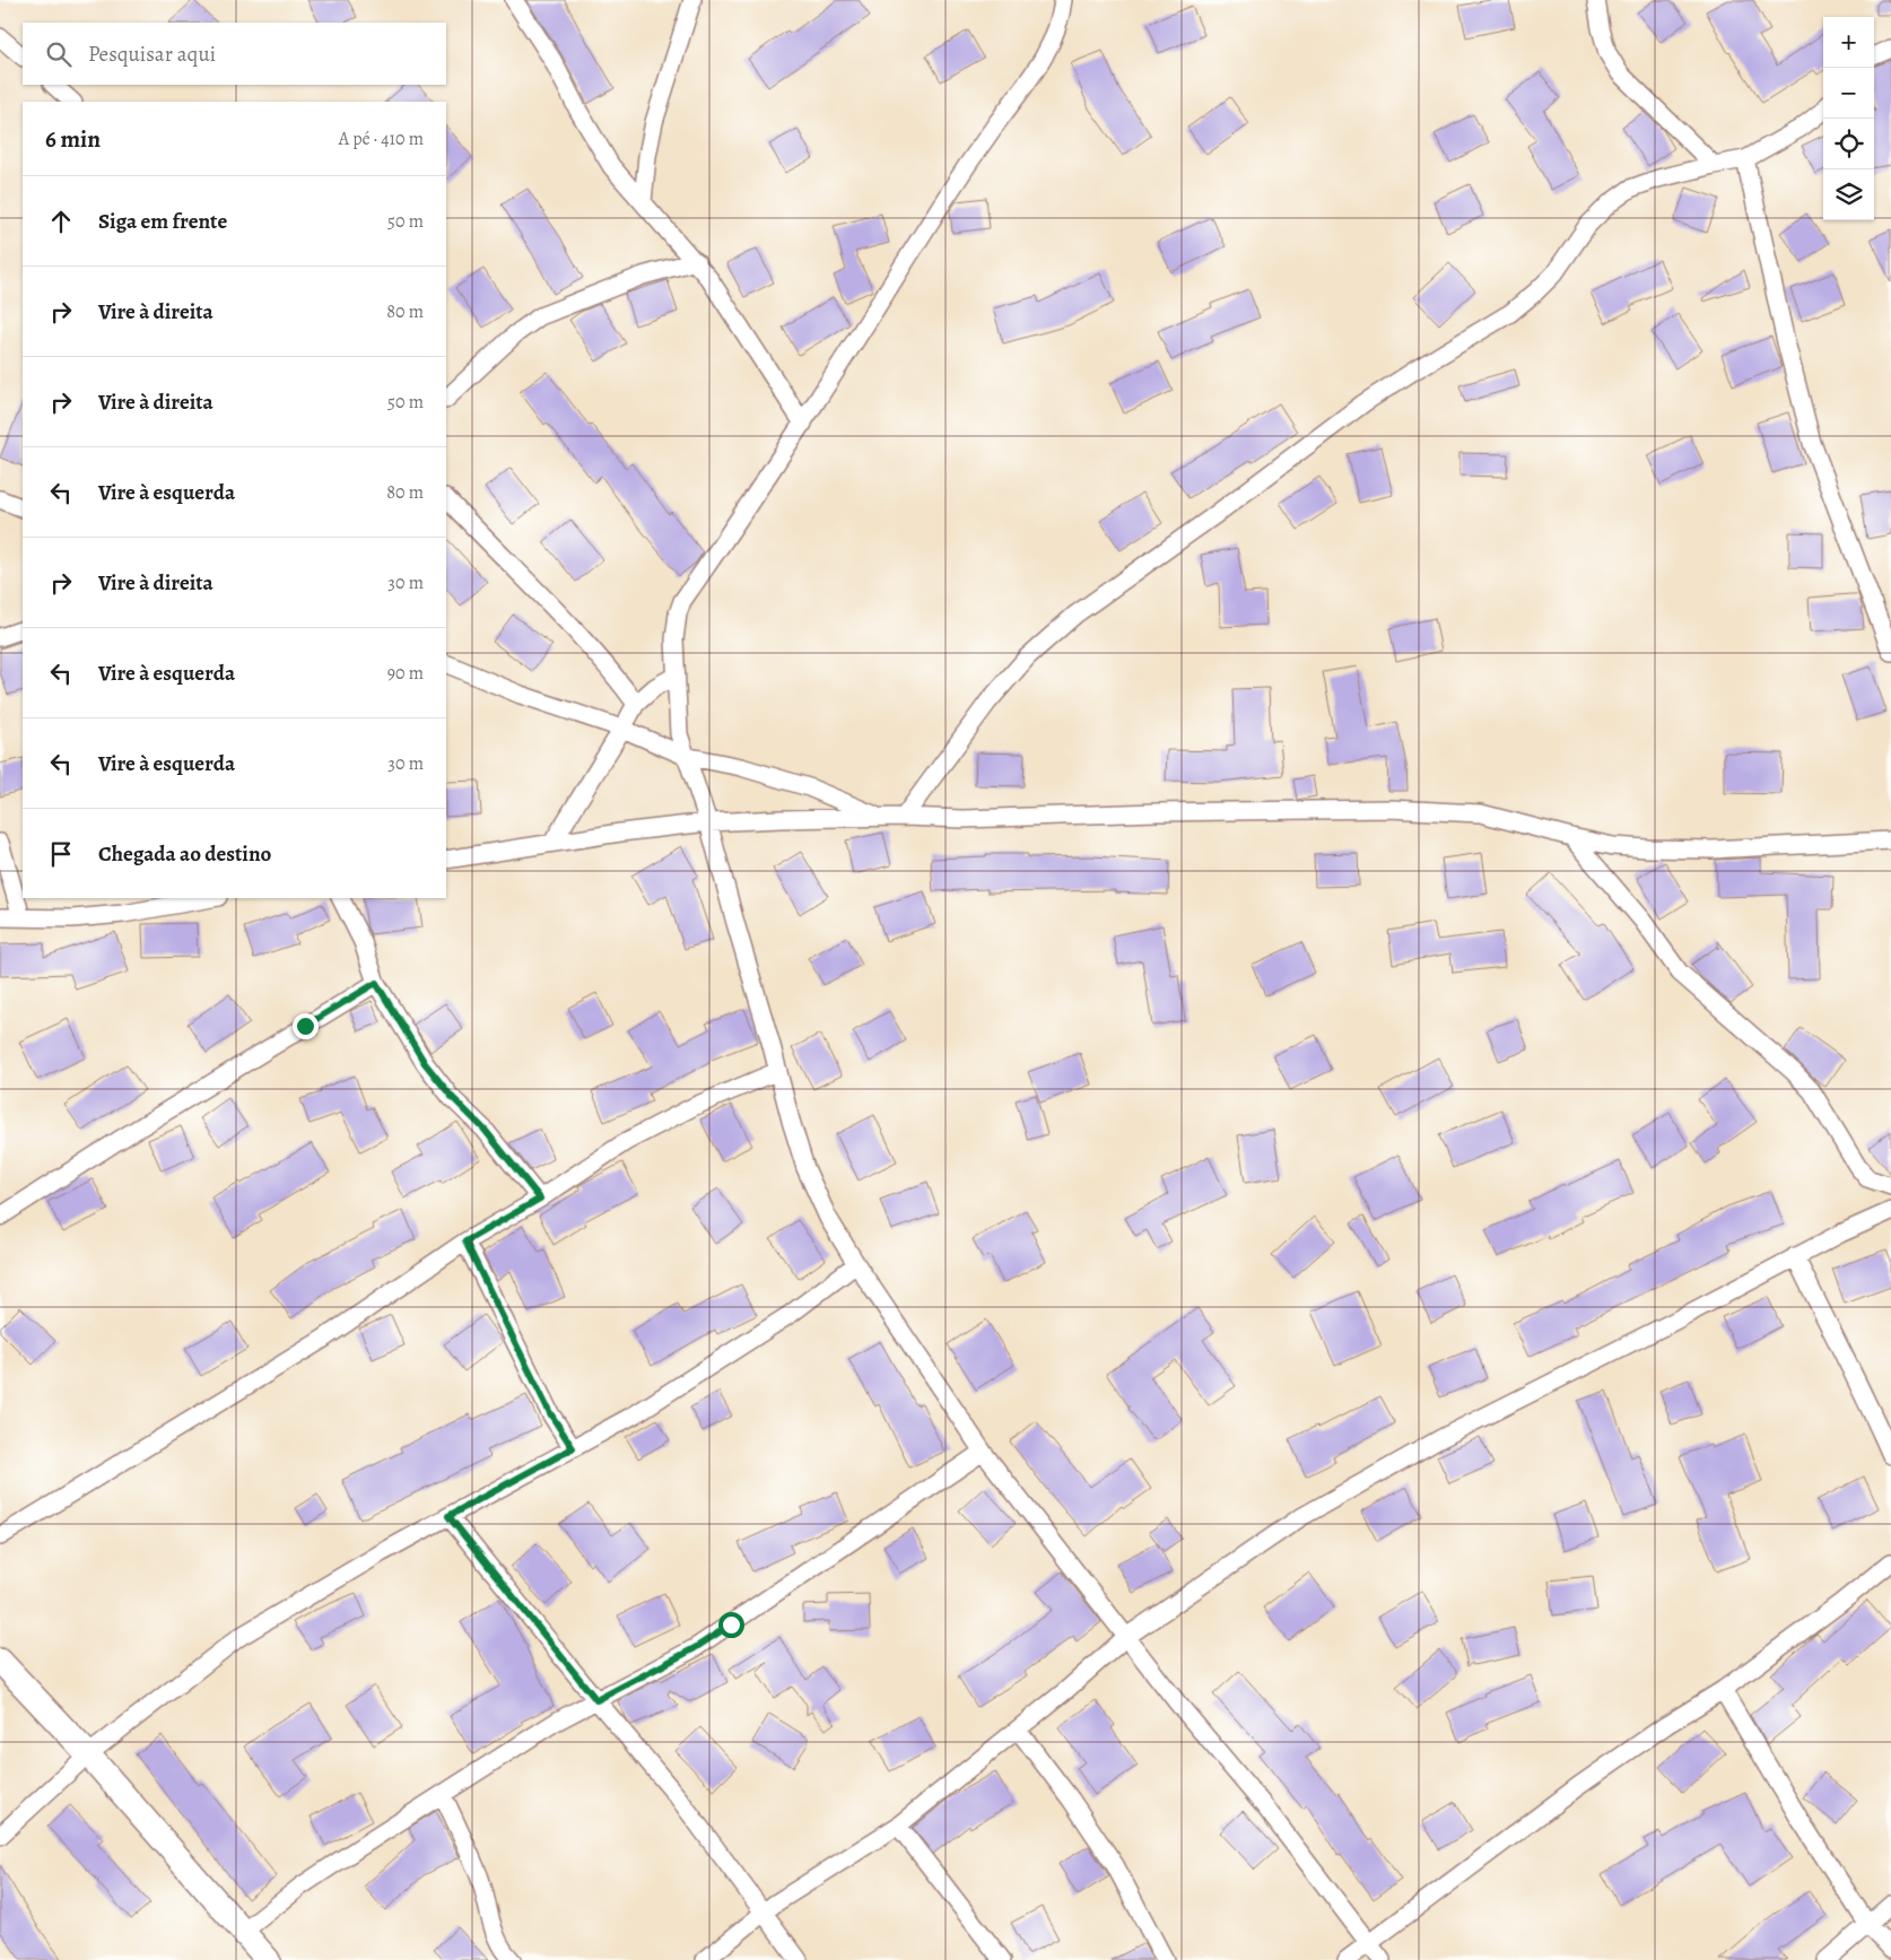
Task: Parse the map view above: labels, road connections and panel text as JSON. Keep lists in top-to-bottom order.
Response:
{
  "page": {
    "map_buttons": ["+", "−"],
    "search": "Pesquisar aqui",
    "heading": ["6 min", "A pé · 410 m"],
    "list": [
      ["Siga em frente", "50 m"],
      ["Vire à direita", "80 m"],
      ["Vire à direita", "50 m"],
      ["Vire à esquerda", "80 m"],
      ["Vire à direita", "30 m"],
      ["Vire à esquerda", "90 m"],
      ["Vire à esquerda", "30 m"],
      "Chegada ao destino"
    ]
  }
}
